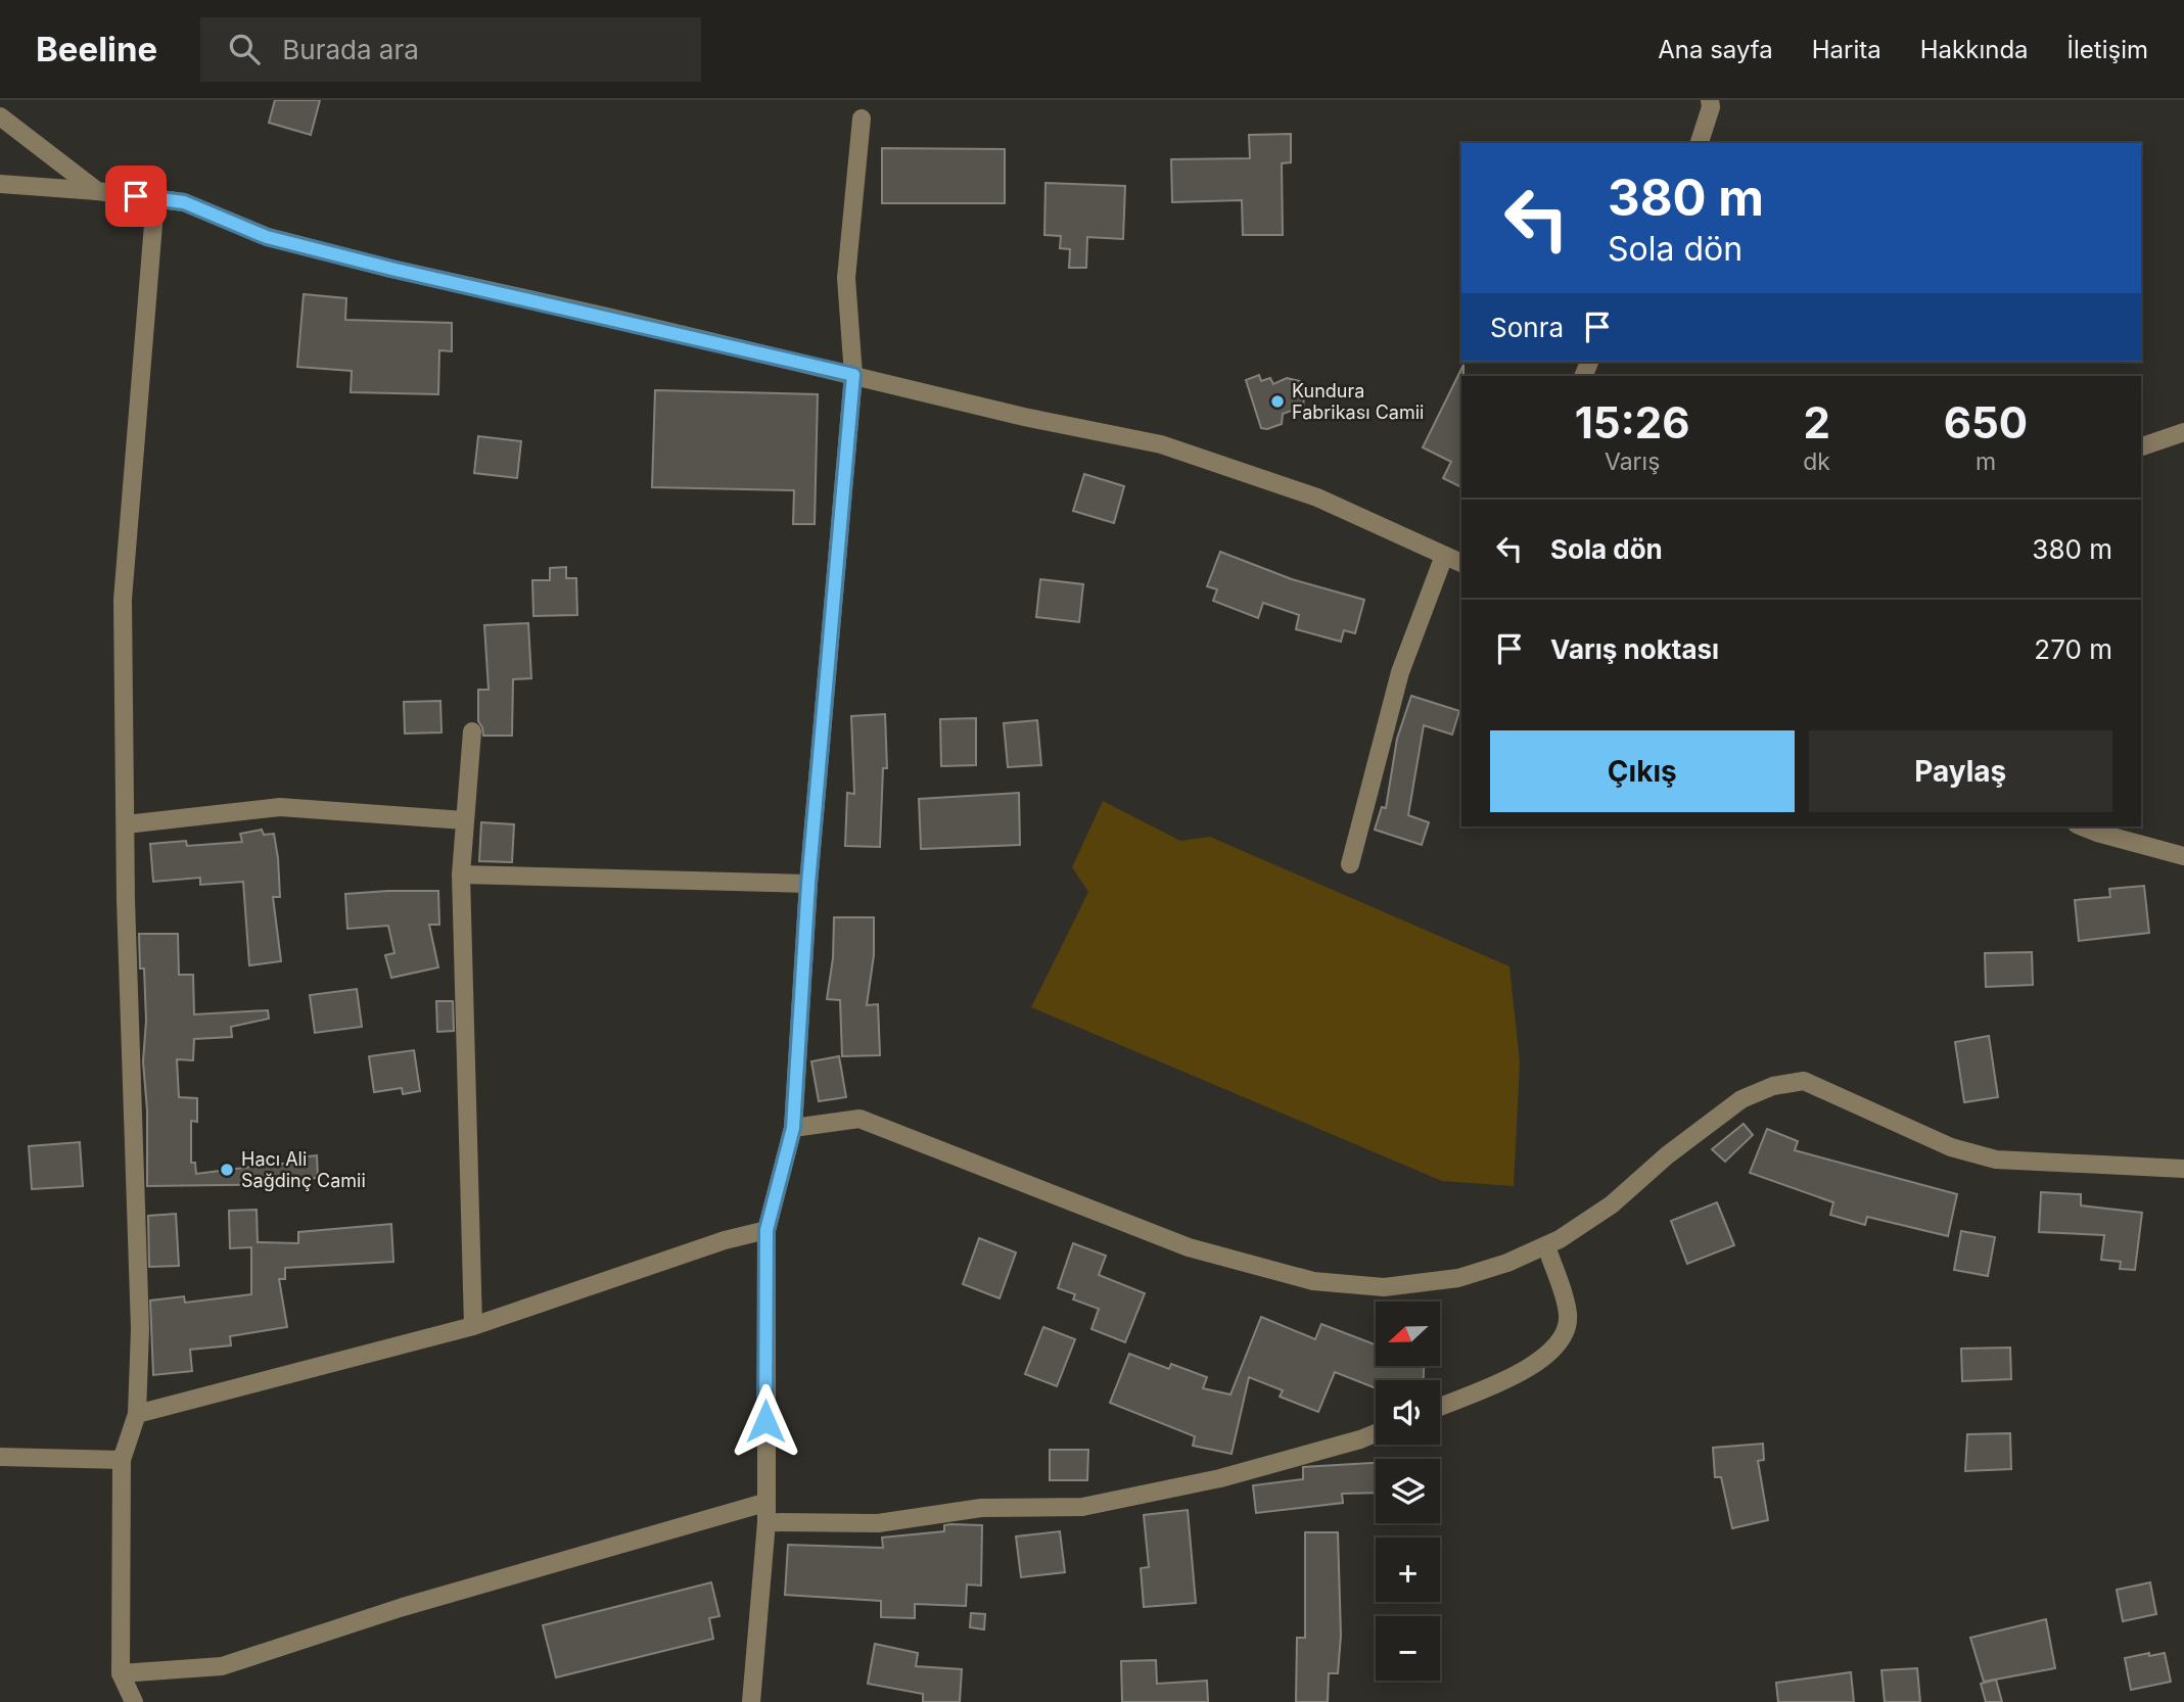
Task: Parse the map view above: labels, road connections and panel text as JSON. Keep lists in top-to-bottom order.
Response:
{
  "places": ["Kundura Fabrikası Camii", "Hacı Ali Sağdinç Camii"],
  "north": "left",
  "page": {
    "header": "Beeline",
    "search": "Burada ara",
    "nav": [
      "Ana sayfa",
      "Harita",
      "Hakkında",
      "İletişim"
    ],
    "turn": ["380 m", "Sola dön"],
    "then": "Sonra",
    "eta": [
      "15:26",
      "Varış",
      "2",
      "dk",
      "650",
      "m"
    ],
    "list": [
      {
        "name": "Sola dön",
        "value": "380 m"
      },
      {
        "name": "Varış noktası",
        "value": "270 m"
      }
    ],
    "buttons": ["Çıkış", "Paylaş"],
    "map_buttons": ["+", "−"]
  }
}
